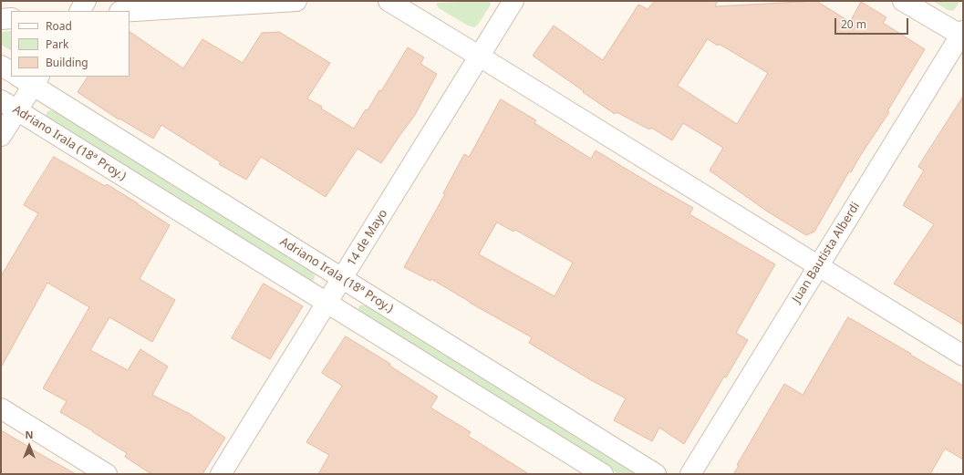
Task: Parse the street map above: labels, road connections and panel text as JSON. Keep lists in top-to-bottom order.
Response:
{
  "streets": {
    "street": ["Adriano Irala (18ª Proy.)", "14 de Mayo", "Juan Bautista Alberdi"]
  },
  "crossings": [
    ["Adriano Irala (18ª Proy.)", "14 de Mayo"]
  ],
  "legend": ["Road", "Park", "Building"],
  "scale_bar": "20 m",
  "north": "top"
}
